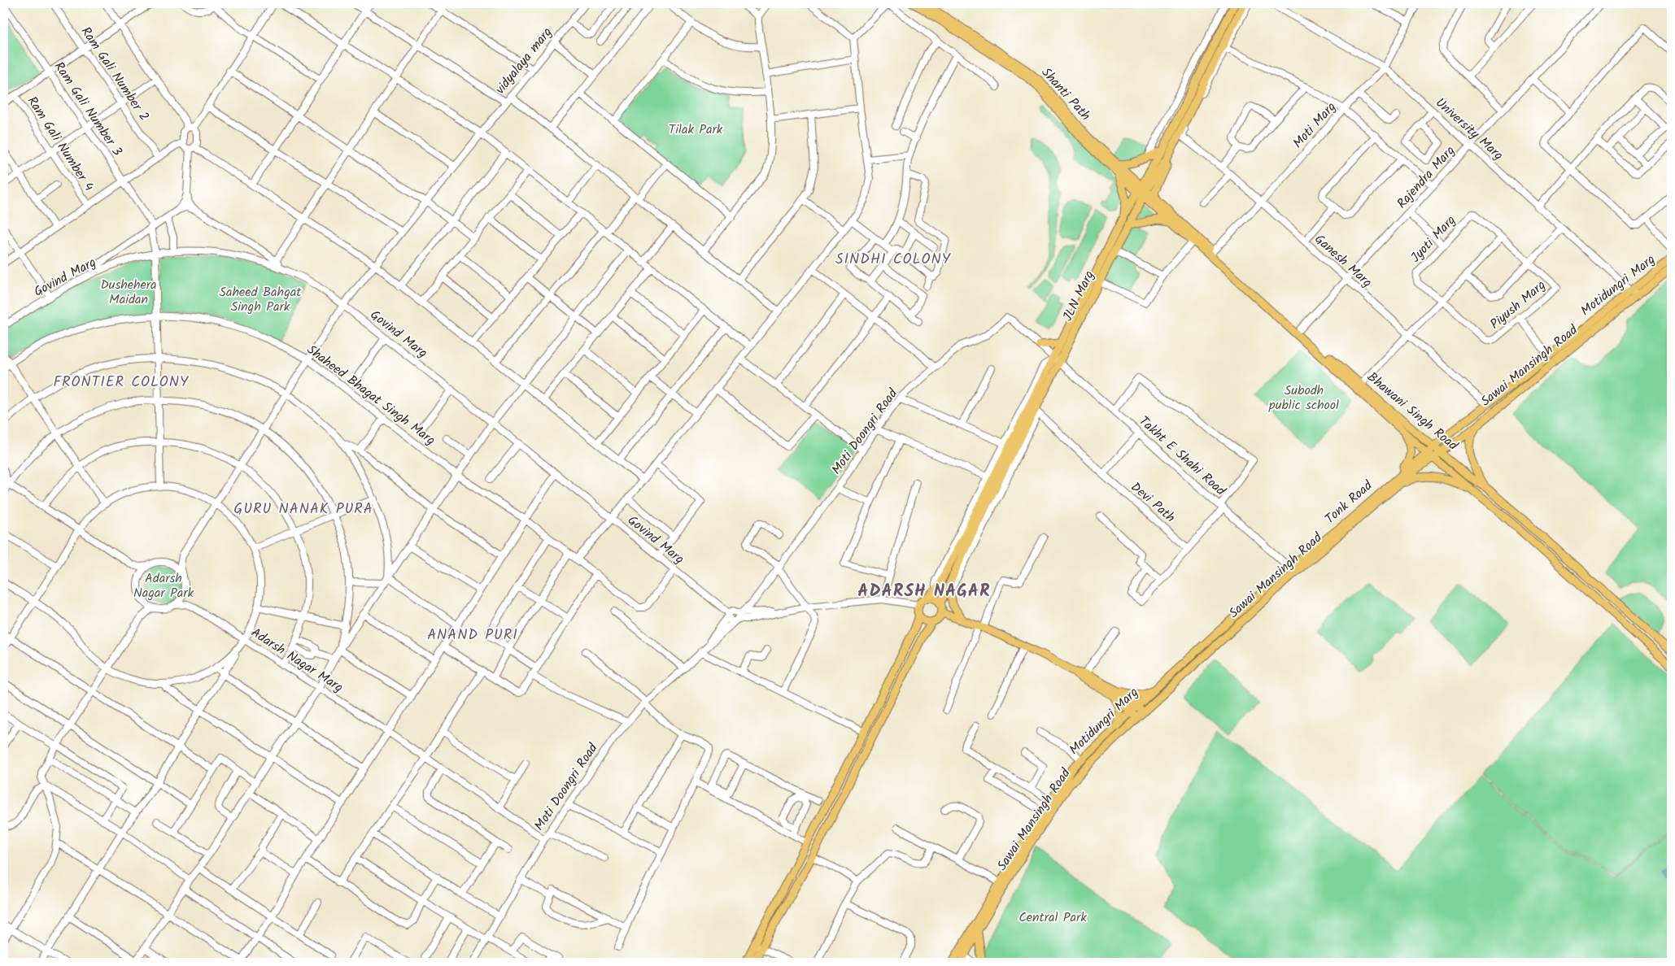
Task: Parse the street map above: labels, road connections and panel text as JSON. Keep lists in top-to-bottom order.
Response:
{
  "streets": {
    "main road": [
      "Shanti Path",
      "Motidungri Marg",
      "JLN Marg",
      "Sawai Mansingh Road",
      "Bhawani Singh Road",
      "Tonk Road"
    ],
    "street": [
      "vidyalaya marg",
      "Ram Gali Number 2",
      "Ram Gali Number 3",
      "Moti Marg",
      "University Marg",
      "Ram Gali Number 4",
      "Rajendra Marg",
      "Jyoti Marg",
      "Ganesh Marg",
      "Govind Marg",
      "Piyush Marg",
      "Shaheed Bhagat Singh Marg",
      "Moti Doongri Road",
      "Takht E Shahi Road",
      "Devi Path",
      "Adarsh Nagar Marg"
    ]
  },
  "crossings": [
    ["vidyalaya marg", "Govind Marg"],
    ["vidyalaya marg", "Shaheed Bhagat Singh Marg"],
    ["Shanti Path", "JLN Marg"],
    ["Shanti Path", "Bhawani Singh Road"],
    ["Moti Marg", "University Marg"],
    ["Moti Marg", "Ganesh Marg"],
    ["Moti Marg", "Bhawani Singh Road"],
    ["University Marg", "Rajendra Marg"],
    ["University Marg", "Motidungri Marg"],
    ["University Marg", "Sawai Mansingh Road"],
    ["Rajendra Marg", "Ganesh Marg"],
    ["Rajendra Marg", "Bhawani Singh Road"],
    ["Jyoti Marg", "Piyush Marg"],
    ["Ganesh Marg", "Motidungri Marg"],
    ["Ganesh Marg", "JLN Marg"],
    ["Govind Marg", "Shaheed Bhagat Singh Marg"],
    ["Govind Marg", "Moti Doongri Road"],
    ["Motidungri Marg", "Sawai Mansingh Road"],
    ["Motidungri Marg", "Bhawani Singh Road"],
    ["Motidungri Marg", "Tonk Road"],
    ["JLN Marg", "Bhawani Singh Road"],
    ["JLN Marg", "Moti Doongri Road"],
    ["JLN Marg", "Takht E Shahi Road"],
    ["JLN Marg", "Devi Path"],
    ["Sawai Mansingh Road", "Bhawani Singh Road"],
    ["Sawai Mansingh Road", "Takht E Shahi Road"],
    ["Sawai Mansingh Road", "Tonk Road"],
    ["Bhawani Singh Road", "Tonk Road"],
    ["Moti Doongri Road", "Takht E Shahi Road"],
    ["Moti Doongri Road", "Adarsh Nagar Marg"]
  ],
  "districts": [
    "SINDHI COLONY",
    "FRONTIER COLONY",
    "GURU NANAK PURA",
    "ADARSH NAGAR",
    "ANAND PURI"
  ],
  "parks": [
    "Tilak Park",
    "Dushehera Maidan",
    "Saheed Bahgat Singh Park",
    "Subodh public school",
    "Adarsh Nagar Park",
    "Central Park"
  ]
}
